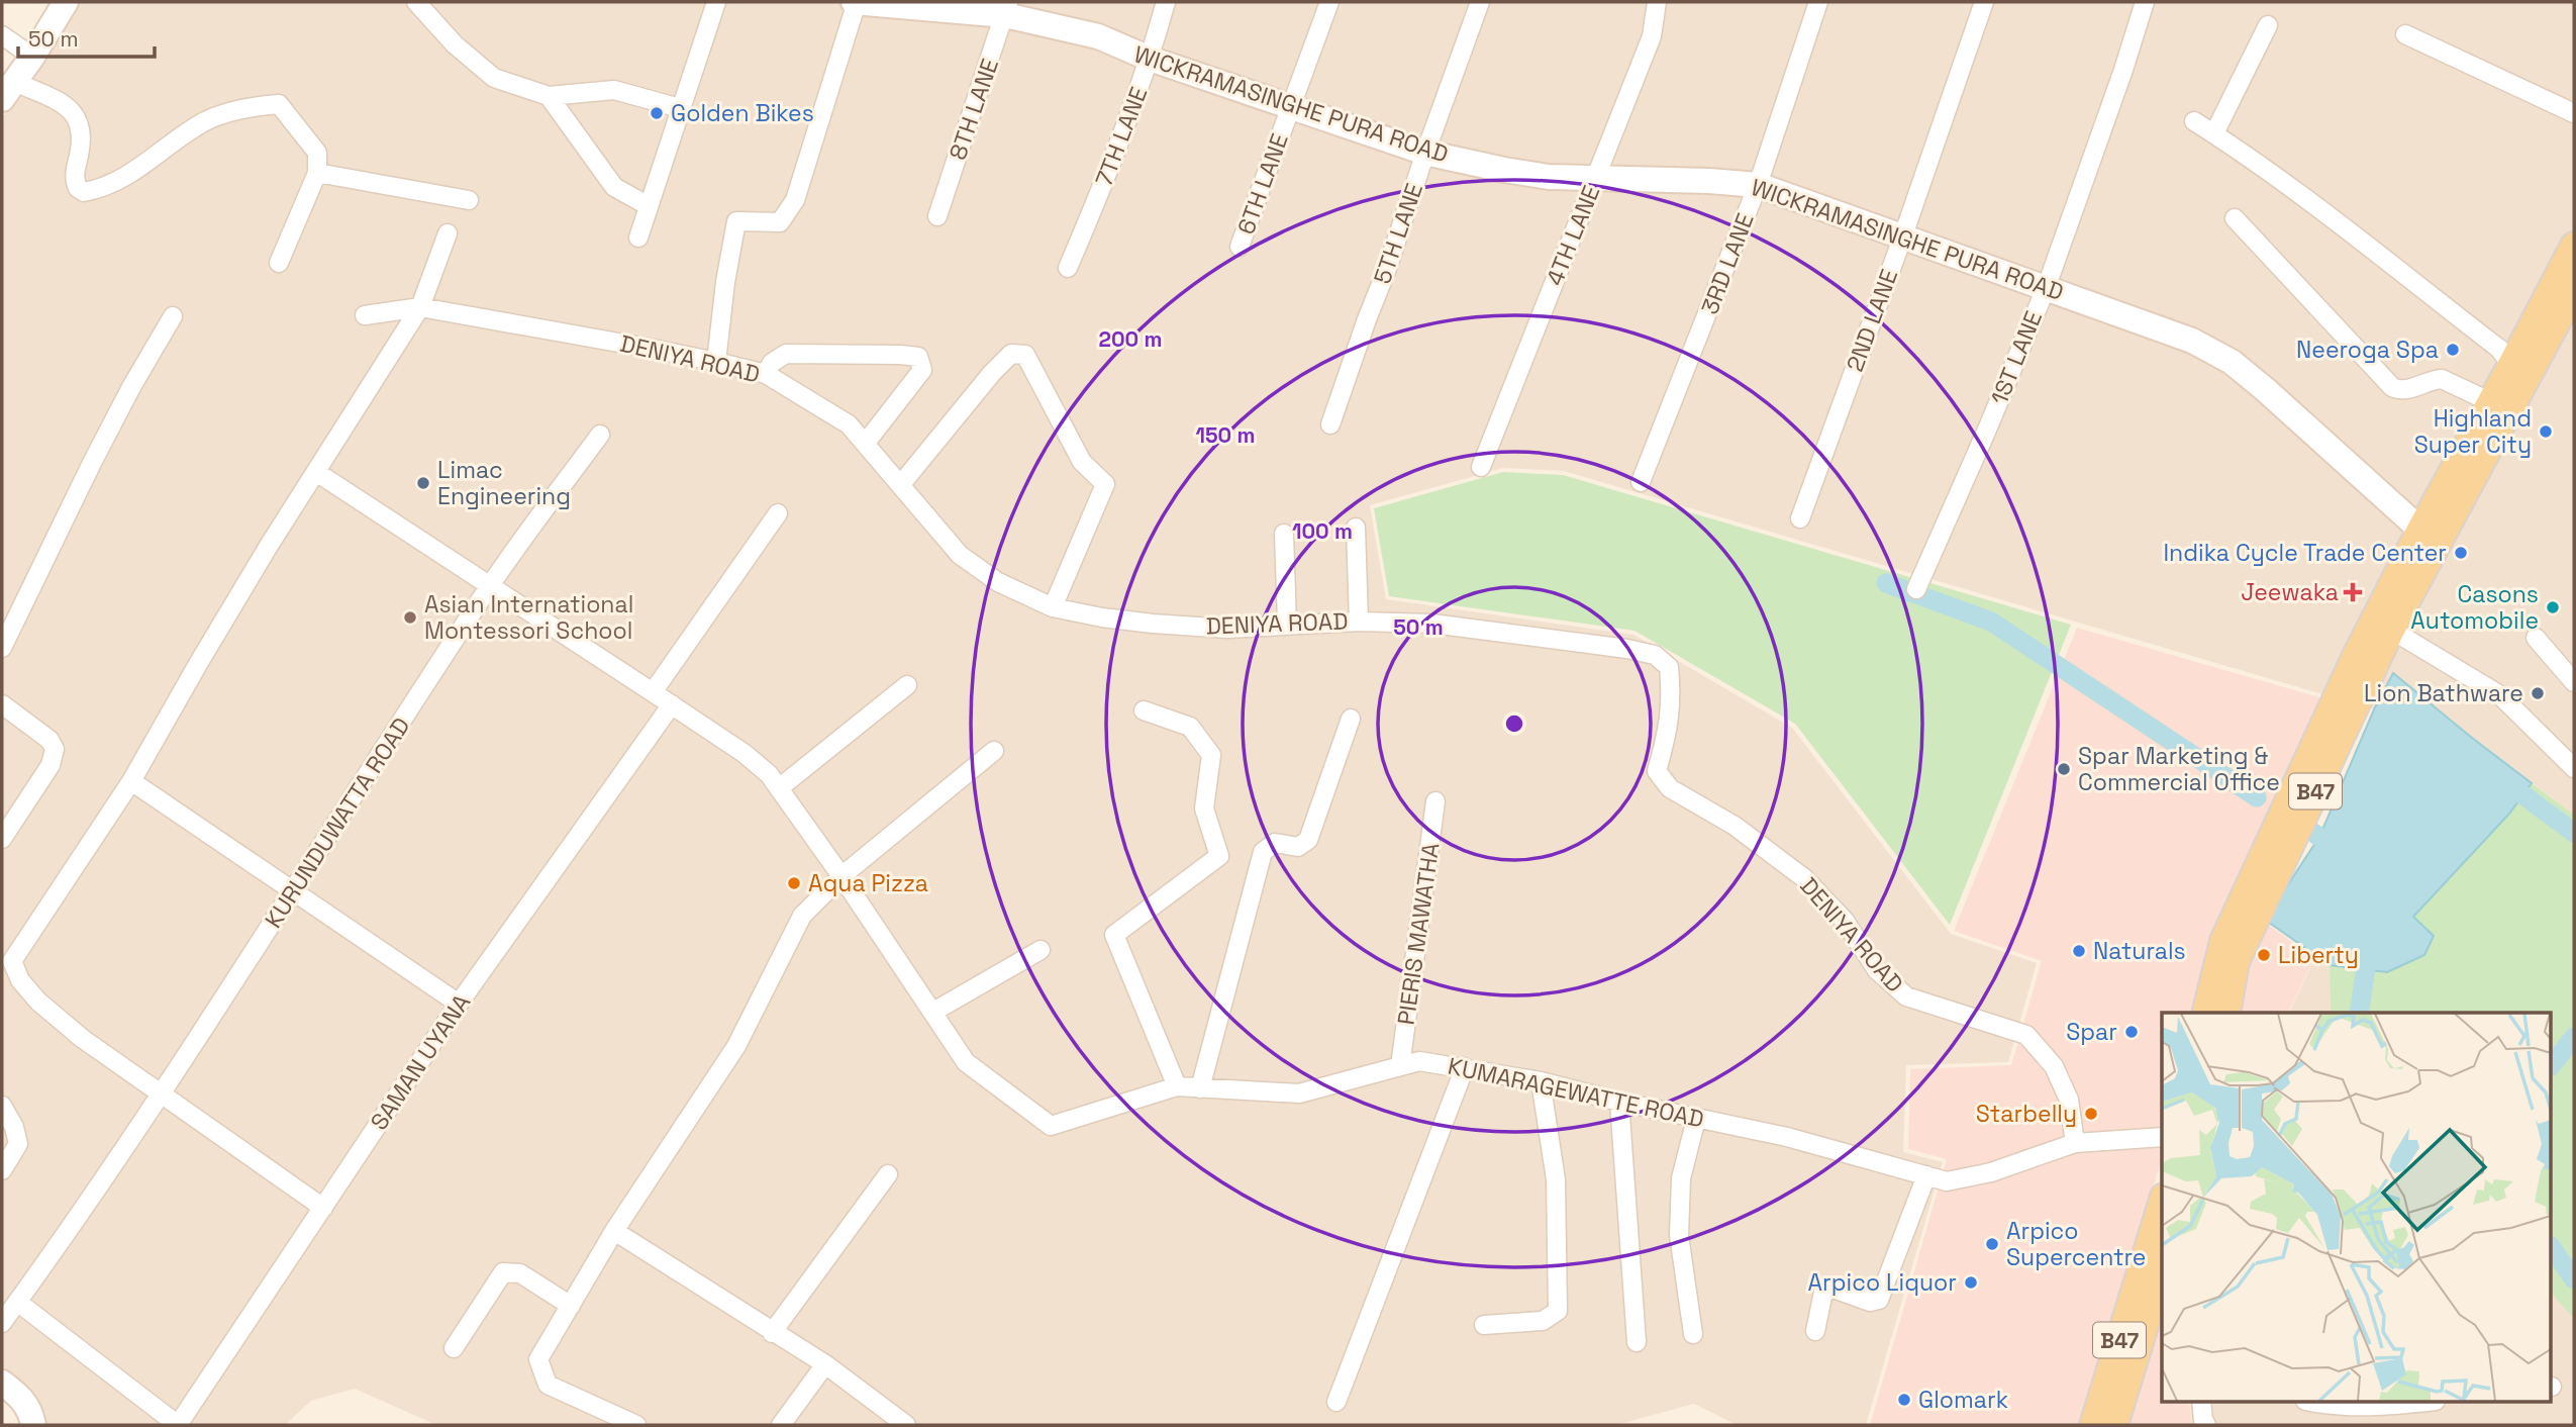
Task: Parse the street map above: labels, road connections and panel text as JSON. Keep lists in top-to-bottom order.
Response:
{
  "streets": {
    "main road": ["B47"],
    "street": [
      "WICKRAMASINGHE PURA ROAD",
      "8TH LANE",
      "7TH LANE",
      "6TH LANE",
      "5TH LANE",
      "4TH LANE",
      "3RD LANE",
      "2ND LANE",
      "1ST LANE",
      "DENIYA ROAD",
      "KURUNDUWATTA ROAD",
      "PIERIS MAWATHA",
      "SAMAN UYANA",
      "KUMARAGEWATTE ROAD"
    ]
  },
  "crossings": [
    ["WICKRAMASINGHE PURA ROAD", "8TH LANE"],
    ["WICKRAMASINGHE PURA ROAD", "7TH LANE"],
    ["WICKRAMASINGHE PURA ROAD", "6TH LANE"],
    ["WICKRAMASINGHE PURA ROAD", "5TH LANE"],
    ["WICKRAMASINGHE PURA ROAD", "4TH LANE"],
    ["WICKRAMASINGHE PURA ROAD", "3RD LANE"],
    ["WICKRAMASINGHE PURA ROAD", "2ND LANE"],
    ["WICKRAMASINGHE PURA ROAD", "1ST LANE"],
    ["WICKRAMASINGHE PURA ROAD", "B47"],
    ["DENIYA ROAD", "KUMARAGEWATTE ROAD"],
    ["KURUNDUWATTA ROAD", "KUMARAGEWATTE ROAD"],
    ["PIERIS MAWATHA", "KUMARAGEWATTE ROAD"],
    ["SAMAN UYANA", "KUMARAGEWATTE ROAD"]
  ],
  "places": {
    "other": [
      "Golden Bikes",
      "Neeroga Spa",
      "Highland Super City",
      "Limac Engineering",
      "Indika Cycle Trade Center",
      "Casons Automobile",
      "Asian International Montessori School",
      "Lion Bathware",
      "Spar Marketing & Commercial Office",
      "Aqua Pizza",
      "Naturals",
      "Liberty",
      "Spar",
      "Starbelly",
      "Arpico Supercentre",
      "Arpico Liquor",
      "Glomark"
    ],
    "health": ["Jeewaka"]
  },
  "scale_bar": "50 m",
  "rings": [
    "200 m",
    "150 m",
    "100 m",
    "50 m"
  ]
}
